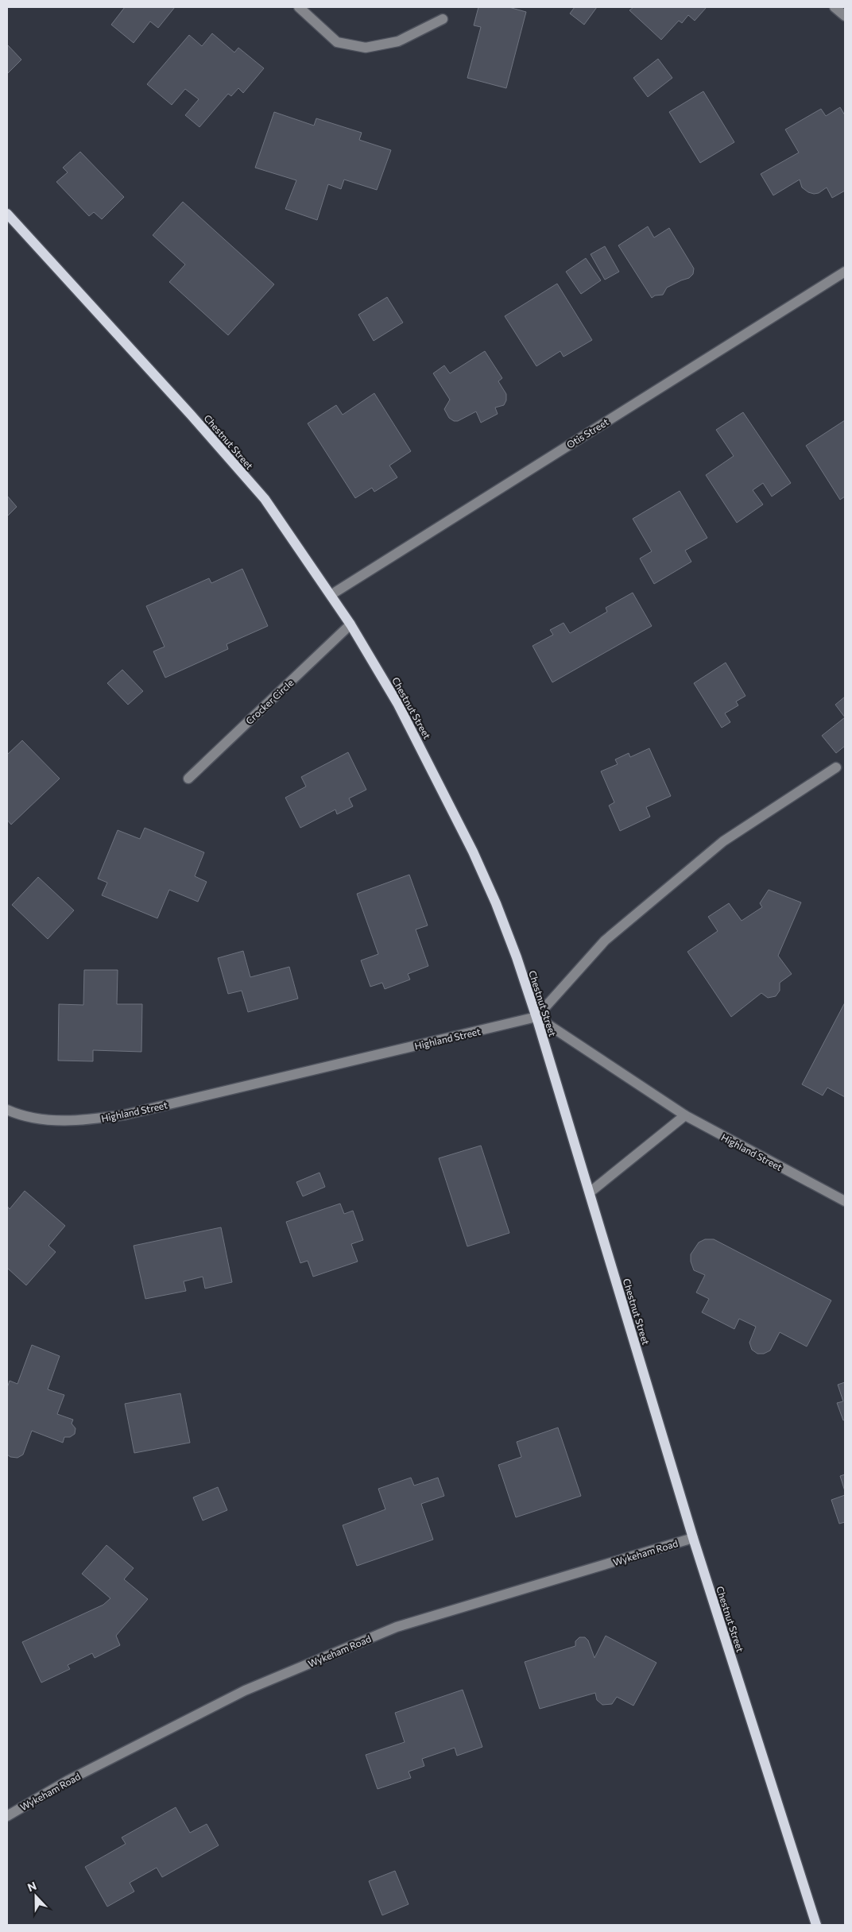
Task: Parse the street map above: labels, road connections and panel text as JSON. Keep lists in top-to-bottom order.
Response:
{
  "streets": {
    "main road": ["Chestnut Street"],
    "street": [
      "Otis Street",
      "Crocker Circle",
      "Highland Street",
      "Wykeham Road"
    ]
  },
  "crossings": [
    ["Otis Street", "Chestnut Street"],
    ["Chestnut Street", "Crocker Circle"],
    ["Chestnut Street", "Highland Street"],
    ["Chestnut Street", "Wykeham Road"]
  ],
  "north": "top"
}
